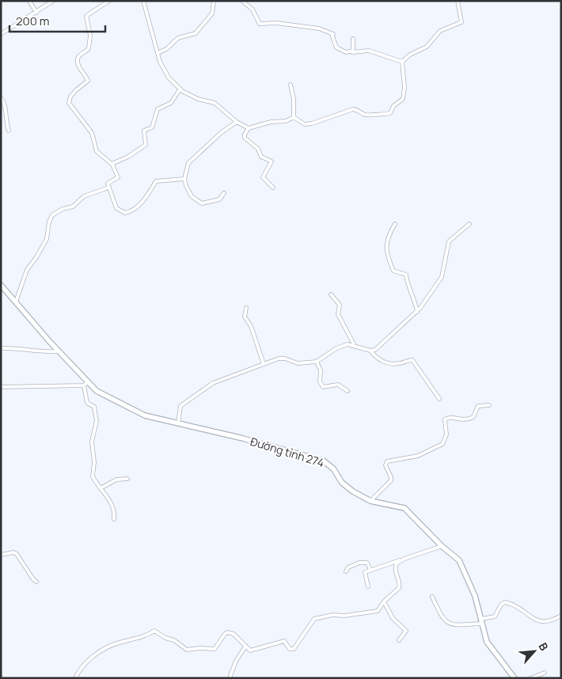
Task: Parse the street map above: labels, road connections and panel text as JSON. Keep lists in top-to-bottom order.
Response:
{
  "streets": {
    "main road": ["Đường tỉnh 274"]
  },
  "scale_bar": "200 m",
  "north": "top right"
}
